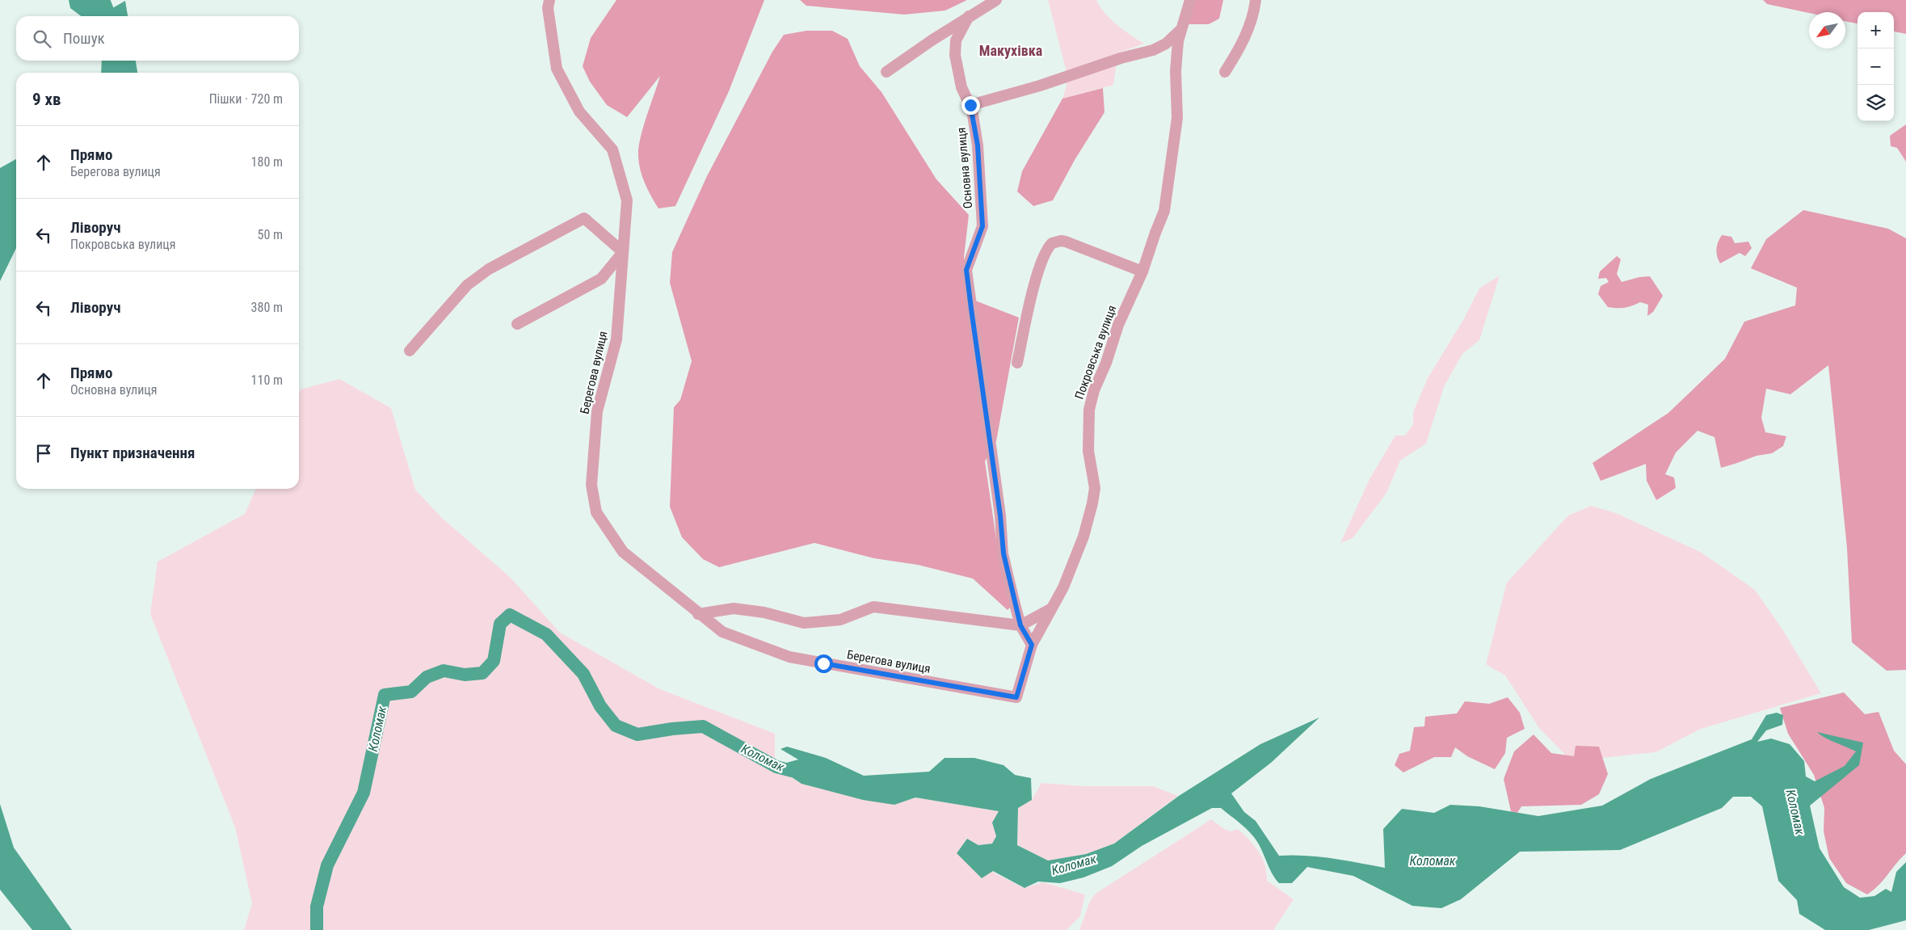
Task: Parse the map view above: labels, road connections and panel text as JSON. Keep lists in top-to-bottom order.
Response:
{
  "streets": {
    "street": ["Основна вулиця", "Покровська вулиця", "Берегова вулиця"]
  },
  "crossings": [
    ["Покровська вулиця", "Берегова вулиця"]
  ],
  "districts": ["Макухівка"],
  "water": ["Коломак"],
  "north": "bottom left",
  "page": {
    "map_buttons": ["+", "−"],
    "search": "Пошук",
    "heading": ["9 хв", "Пішки · 720 m"],
    "list": [
      ["Прямо", "Берегова вулиця", "180 m"],
      ["Ліворуч", "Покровська вулиця", "50 m"],
      ["Ліворуч", "380 m"],
      ["Прямо", "Основна вулиця", "110 m"],
      "Пункт призначення"
    ]
  }
}
